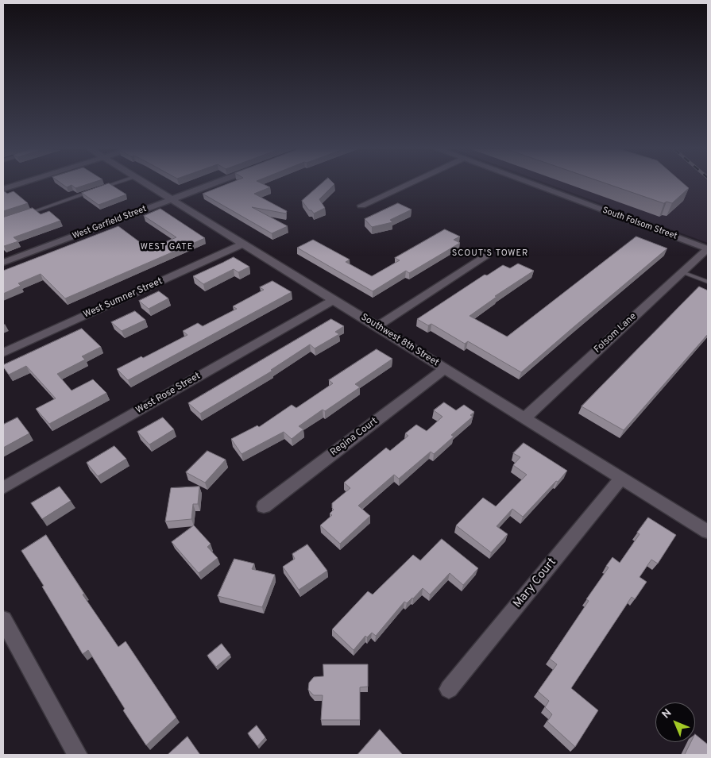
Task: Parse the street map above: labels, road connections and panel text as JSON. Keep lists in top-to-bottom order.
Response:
{
  "streets": {
    "street": [
      "West Garfield Street",
      "South Folsom Street",
      "West Sumner Street",
      "Folsom Lane",
      "Southwest 8th Street",
      "West Rose Street",
      "Regina Court",
      "Mary Court"
    ]
  },
  "crossings": [
    ["West Garfield Street", "Southwest 8th Street"],
    ["South Folsom Street", "Folsom Lane"],
    ["West Sumner Street", "Southwest 8th Street"],
    ["Folsom Lane", "Southwest 8th Street"],
    ["Southwest 8th Street", "West Rose Street"],
    ["Southwest 8th Street", "Regina Court"],
    ["Southwest 8th Street", "Mary Court"]
  ],
  "districts": ["WEST GATE", "SCOUT'S TOWER"],
  "north": "top left"
}
